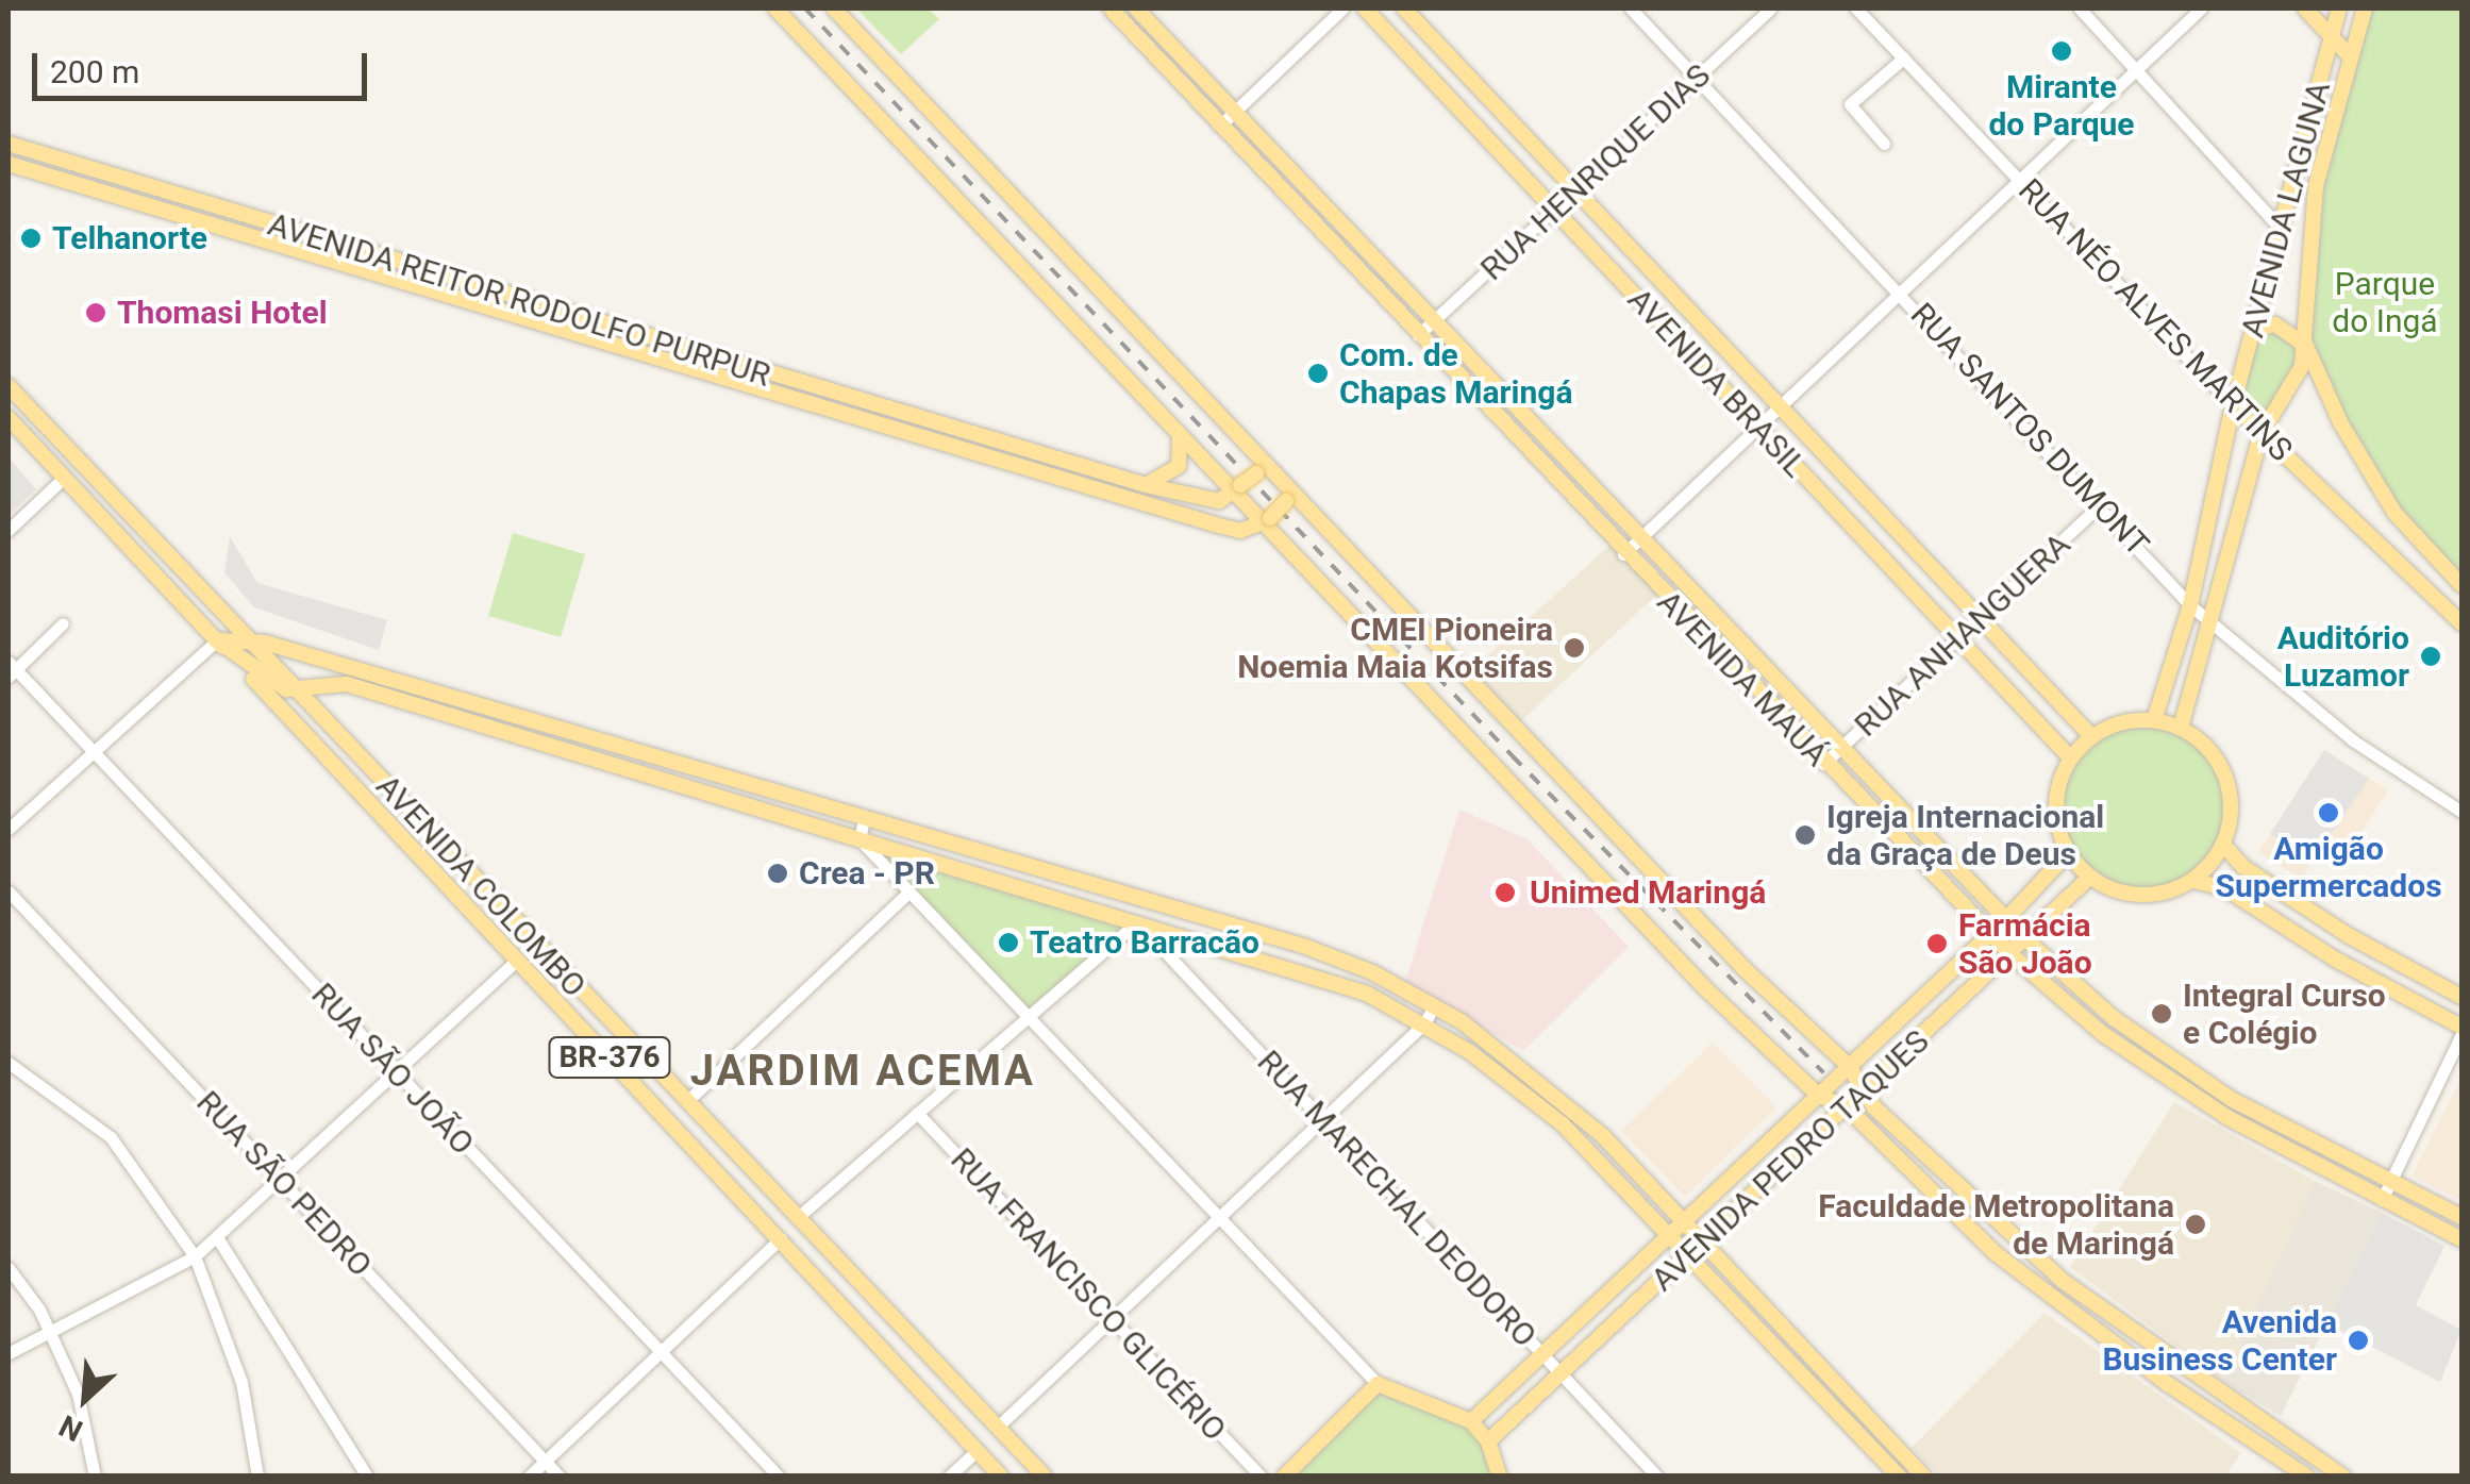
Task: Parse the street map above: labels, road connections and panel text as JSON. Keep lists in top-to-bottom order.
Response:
{
  "streets": {
    "main road": [
      "AVENIDA LAGUNA",
      "AVENIDA REITOR RODOLFO PURPUR",
      "RUA NÉO ALVES MARTINS",
      "AVENIDA BRASIL",
      "AVENIDA MAUÁ",
      "AVENIDA COLOMBO",
      "BR-376",
      "AVENIDA PEDRO TAQUES"
    ],
    "street": [
      "RUA HENRIQUE DIAS",
      "RUA SANTOS DUMONT",
      "RUA ANHANGUERA",
      "RUA SÃO JOÃO",
      "RUA SÃO PEDRO",
      "RUA MARECHAL DEODORO",
      "RUA FRANCISCO GLICÉRIO"
    ]
  },
  "crossings": [
    ["RUA HENRIQUE DIAS", "AVENIDA BRASIL"],
    ["RUA HENRIQUE DIAS", "RUA SANTOS DUMONT"],
    ["RUA HENRIQUE DIAS", "AVENIDA MAUÁ"],
    ["AVENIDA LAGUNA", "RUA NÉO ALVES MARTINS"],
    ["AVENIDA LAGUNA", "AVENIDA BRASIL"],
    ["AVENIDA LAGUNA", "RUA SANTOS DUMONT"],
    ["AVENIDA LAGUNA", "AVENIDA PEDRO TAQUES"],
    ["AVENIDA BRASIL", "RUA ANHANGUERA"],
    ["AVENIDA BRASIL", "AVENIDA PEDRO TAQUES"],
    ["RUA SANTOS DUMONT", "RUA ANHANGUERA"],
    ["RUA ANHANGUERA", "AVENIDA MAUÁ"],
    ["AVENIDA MAUÁ", "AVENIDA PEDRO TAQUES"],
    ["AVENIDA PEDRO TAQUES", "RUA MARECHAL DEODORO"]
  ],
  "districts": ["JARDIM ACEMA"],
  "parks": ["Parque do Ingá"],
  "places": [
    "Mirante do Parque",
    "Telhanorte",
    "Thomasi Hotel",
    "Com. de Chapas Maringá",
    "CMEI Pioneira Noemia Maia Kotsifas",
    "Auditório Luzamor",
    "Amigão Supermercados",
    "Igreja Internacional da Graça de Deus",
    "Crea - PR",
    "Unimed Maringá",
    "Teatro Barracão",
    "Farmácia São João",
    "Integral Curso e Colégio",
    "Faculdade Metropolitana de Maringá",
    "Avenida Business Center"
  ],
  "scale_bar": "200 m",
  "north": "bottom left"
}
